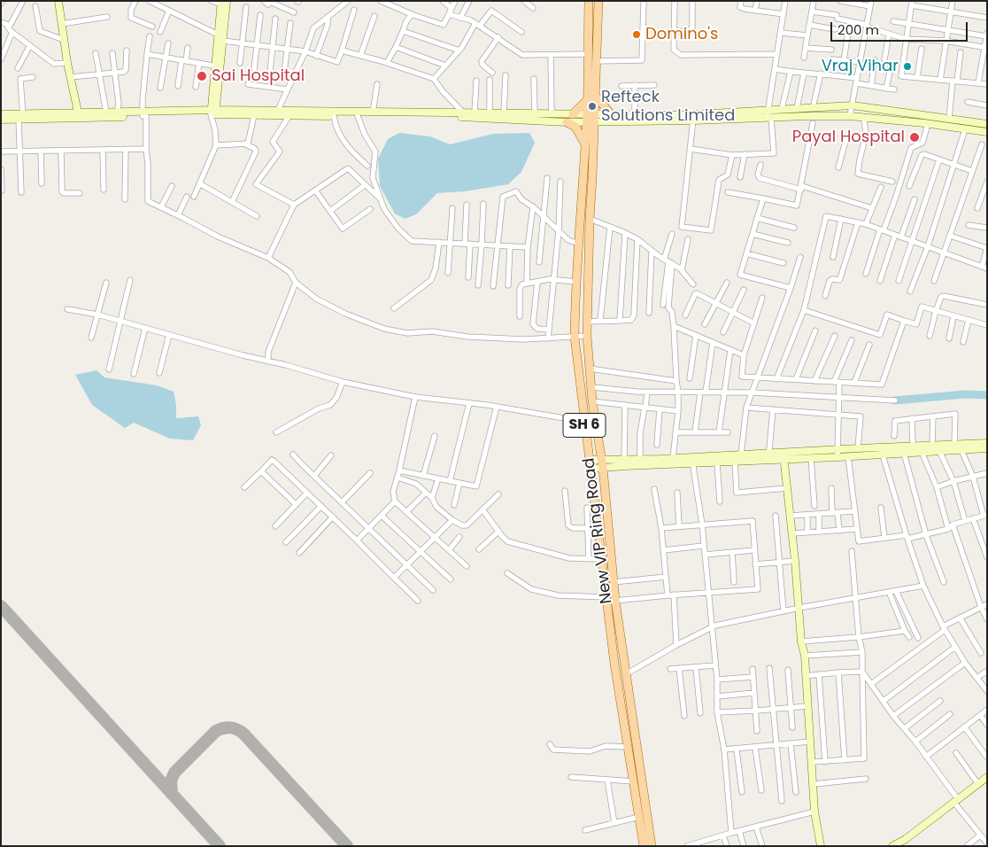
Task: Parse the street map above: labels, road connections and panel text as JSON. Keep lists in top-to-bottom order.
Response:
{
  "streets": {
    "main road": ["SH 6", "New VIP Ring Road"]
  },
  "places": [
    "Domino's",
    "Vraj Vihar",
    "Sai Hospital",
    "Refteck Solutions Limited",
    "Payal Hospital"
  ],
  "scale_bar": "200 m"
}
